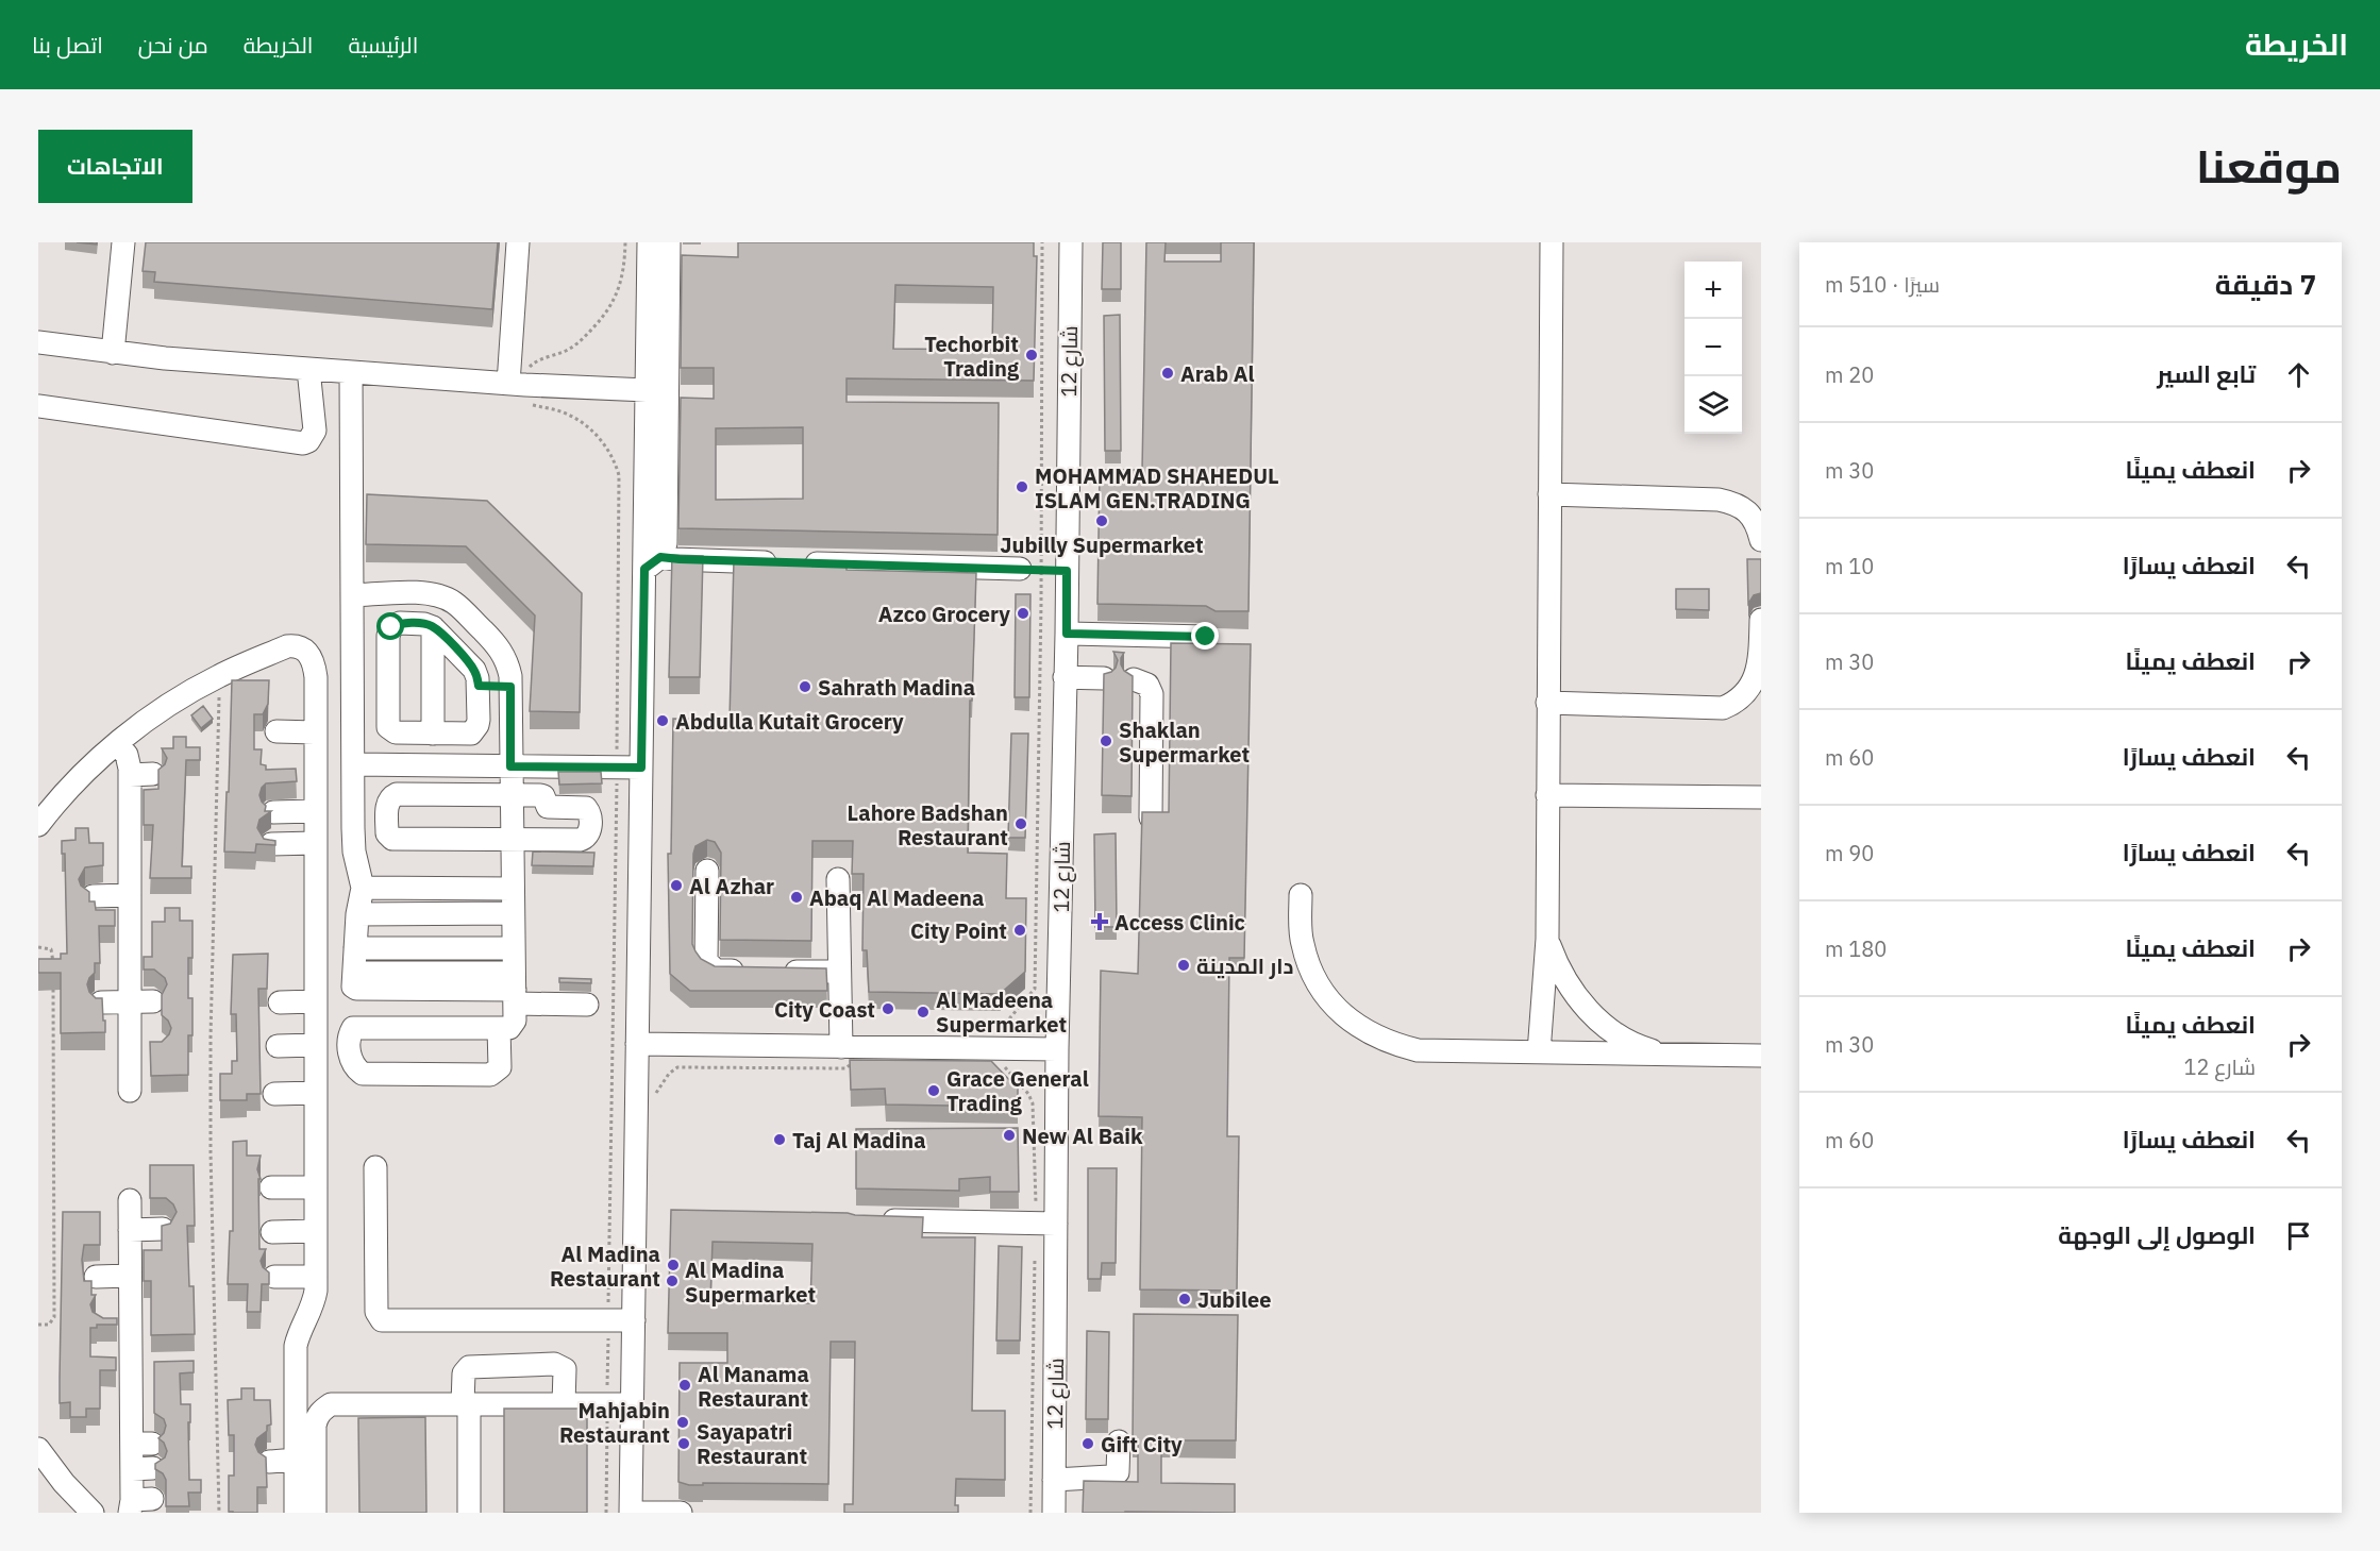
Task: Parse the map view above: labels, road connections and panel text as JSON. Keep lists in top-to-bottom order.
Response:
{
  "streets": {
    "street": ["شارع 12"]
  },
  "places": {
    "other": [
      "Techorbit Trading",
      "Arab Al",
      "MOHAMMAD SHAHEDUL ISLAM GEN.TRADING",
      "Jubilly Supermarket",
      "Azco Grocery",
      "Sahrath Madina",
      "Abdulla Kutait Grocery",
      "Shaklan Supermarket",
      "Lahore Badshan Restaurant",
      "Al Azhar",
      "Abaq Al Madeena",
      "City Point",
      "دار المدينة",
      "City Coast",
      "Al Madeena Supermarket",
      "Grace General Trading",
      "New Al Baik",
      "Taj Al Madina",
      "Al Madina Restaurant",
      "Al Madina Supermarket",
      "Jubilee",
      "Al Manama Restaurant",
      "Mahjabin Restaurant",
      "Sayapatri Restaurant",
      "Gift City"
    ],
    "health": ["Access Clinic"]
  },
  "page": {
    "header": "الخريطة",
    "nav": [
      "الرئيسية",
      "الخريطة",
      "من نحن",
      "اتصل بنا"
    ],
    "title": "موقعنا",
    "buttons": "الاتجاهات",
    "heading": ["7 دقيقة", "سيرًا · 510 m"],
    "map_buttons": ["+", "−"],
    "list": [
      ["تابع السير", "20 m"],
      ["انعطف يمينًا", "30 m"],
      ["انعطف يسارًا", "10 m"],
      ["انعطف يمينًا", "30 m"],
      ["انعطف يسارًا", "60 m"],
      ["انعطف يسارًا", "90 m"],
      ["انعطف يمينًا", "180 m"],
      ["انعطف يمينًا", "شارع 12", "30 m"],
      ["انعطف يسارًا", "60 m"],
      "الوصول إلى الوجهة"
    ]
  }
}
